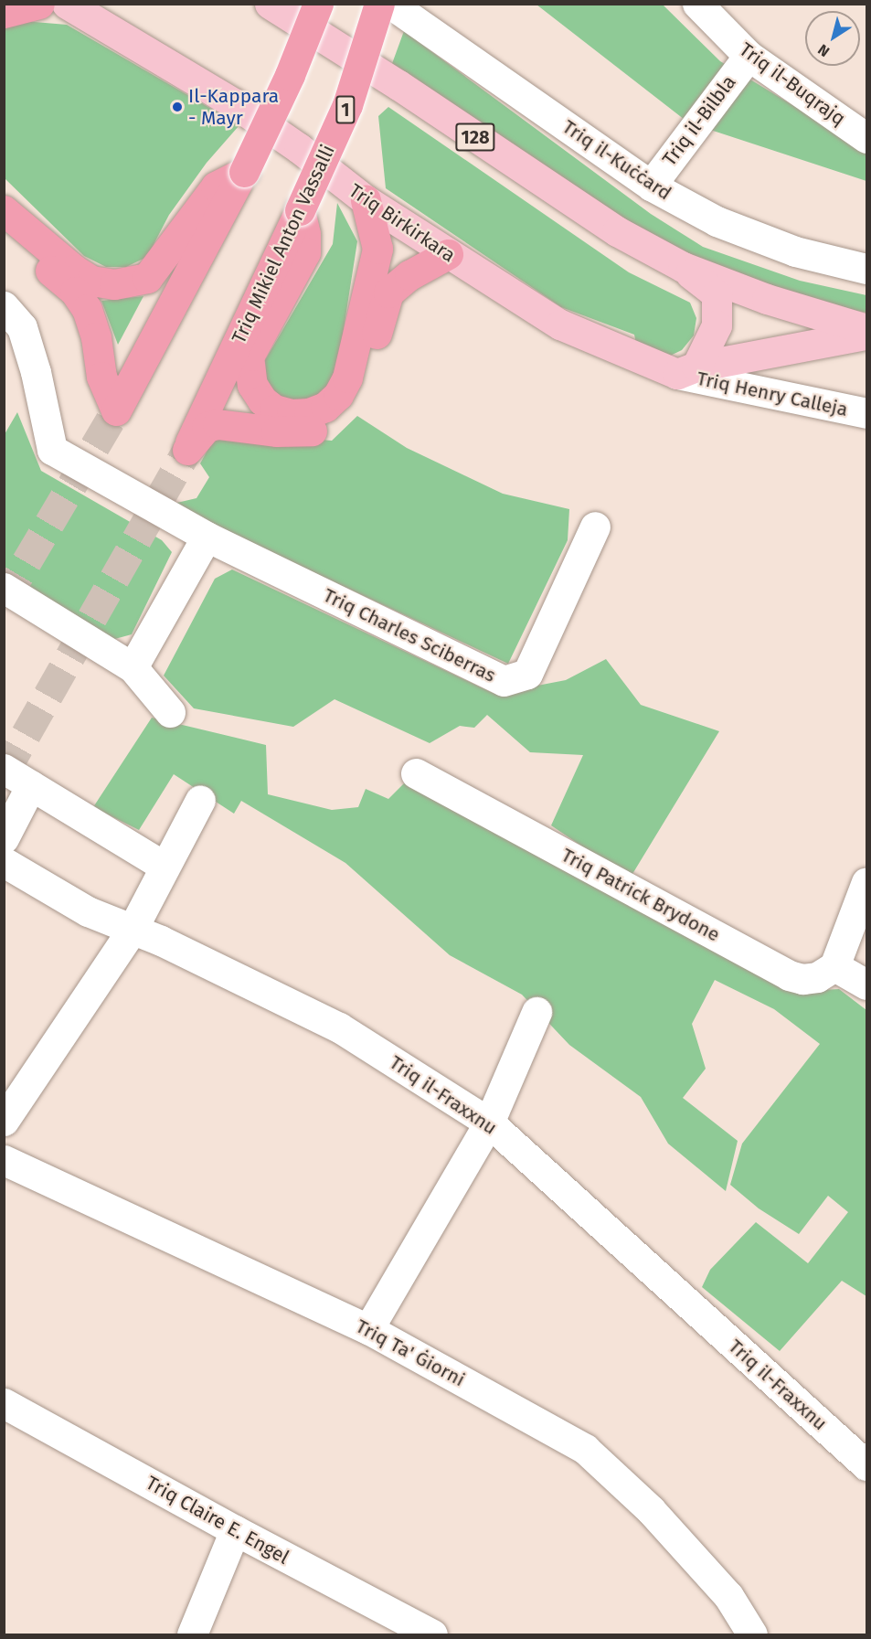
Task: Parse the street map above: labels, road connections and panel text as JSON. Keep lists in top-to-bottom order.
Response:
{
  "streets": {
    "highway": ["1", "Triq Mikiel Anton Vassalli"],
    "main road": ["128", "Triq Birkirkara"],
    "street": [
      "Triq il-Buqrajq",
      "Triq il-Bilbla",
      "Triq il-Kuċċard",
      "Triq Henry Calleja",
      "Triq Charles Sciberras",
      "Triq Patrick Brydone",
      "Triq il-Fraxxnu",
      "Triq Ta' Ġiorni",
      "Triq Claire E. Engel"
    ]
  },
  "crossings": [
    ["Triq il-Buqrajq", "Triq il-Bilbla"],
    ["Triq il-Bilbla", "Triq il-Kuċċard"],
    ["128", "Triq Birkirkara"],
    ["128", "Triq Henry Calleja"],
    ["Triq Birkirkara", "Triq Mikiel Anton Vassalli"],
    ["Triq Birkirkara", "Triq Henry Calleja"]
  ],
  "places": ["Il-Kappara - Mayr"],
  "north": "bottom left"
}
